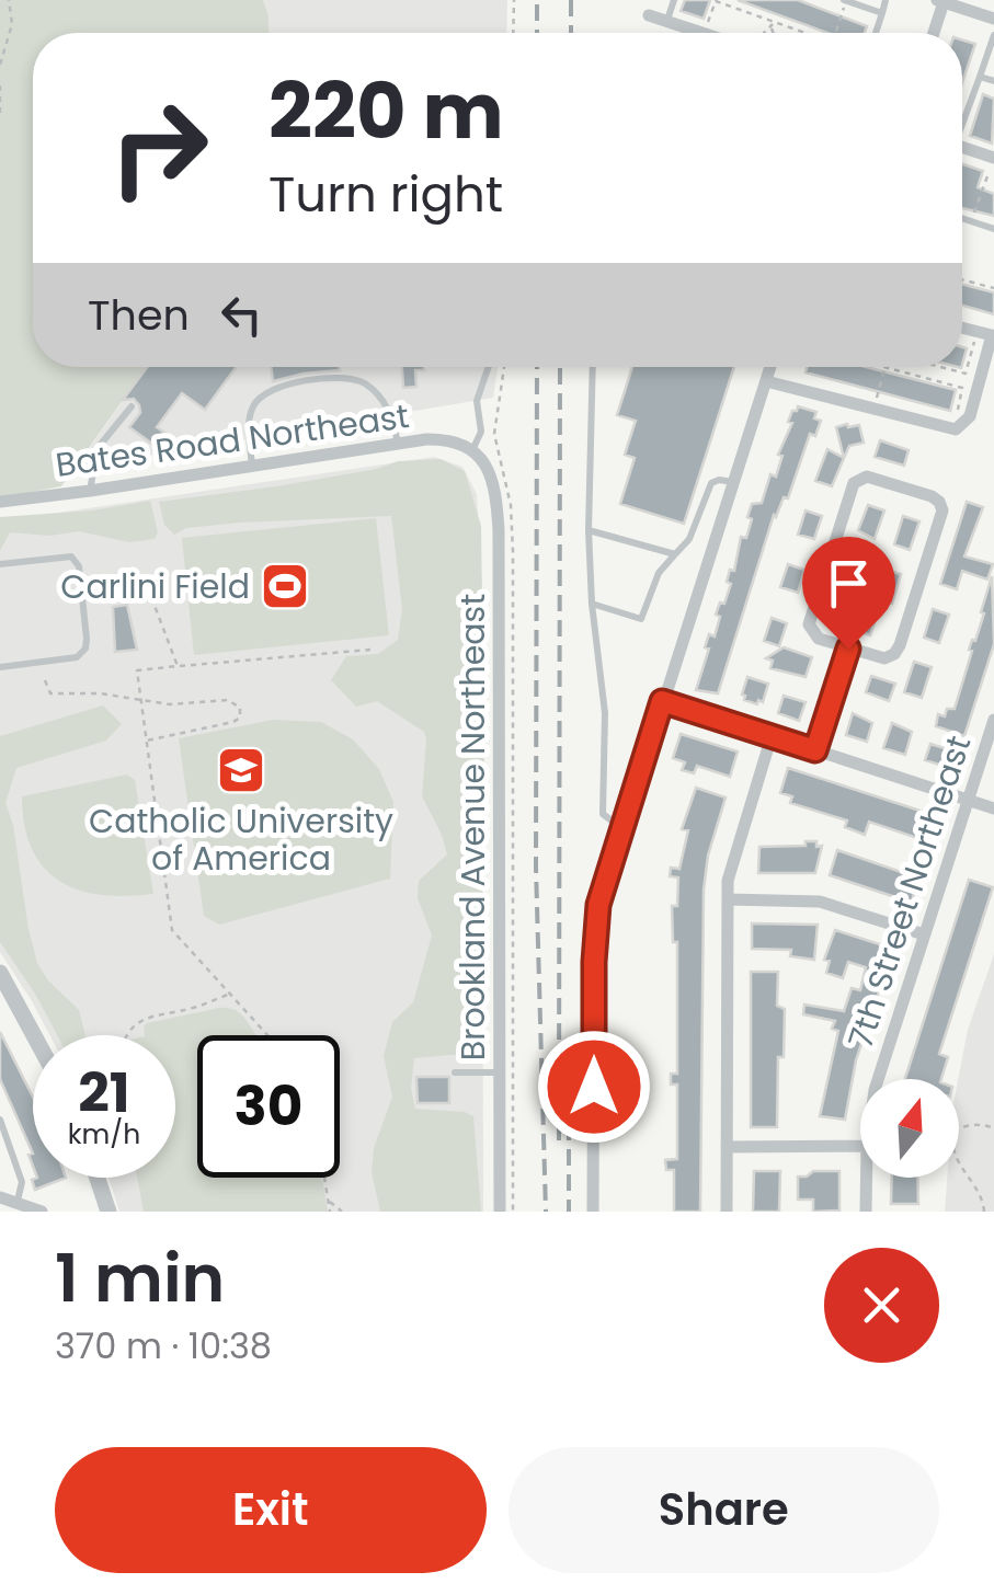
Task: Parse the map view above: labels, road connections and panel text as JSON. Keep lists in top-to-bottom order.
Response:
{
  "streets": {
    "street": ["Bates Road Northeast", "Brookland Avenue Northeast", "7th Street Northeast"]
  },
  "crossings": [
    ["Bates Road Northeast", "Brookland Avenue Northeast"]
  ],
  "places": {
    "sports": ["Carlini Field"],
    "school or university": ["Catholic University of America"]
  },
  "north": "top",
  "page": {
    "turn": ["220 m", "Turn right"],
    "then": "Then",
    "speed": "21 km/h",
    "limit": "30",
    "heading": ["1 min", "370 m · 10:38"],
    "buttons": ["Exit", "Share"]
  }
}
